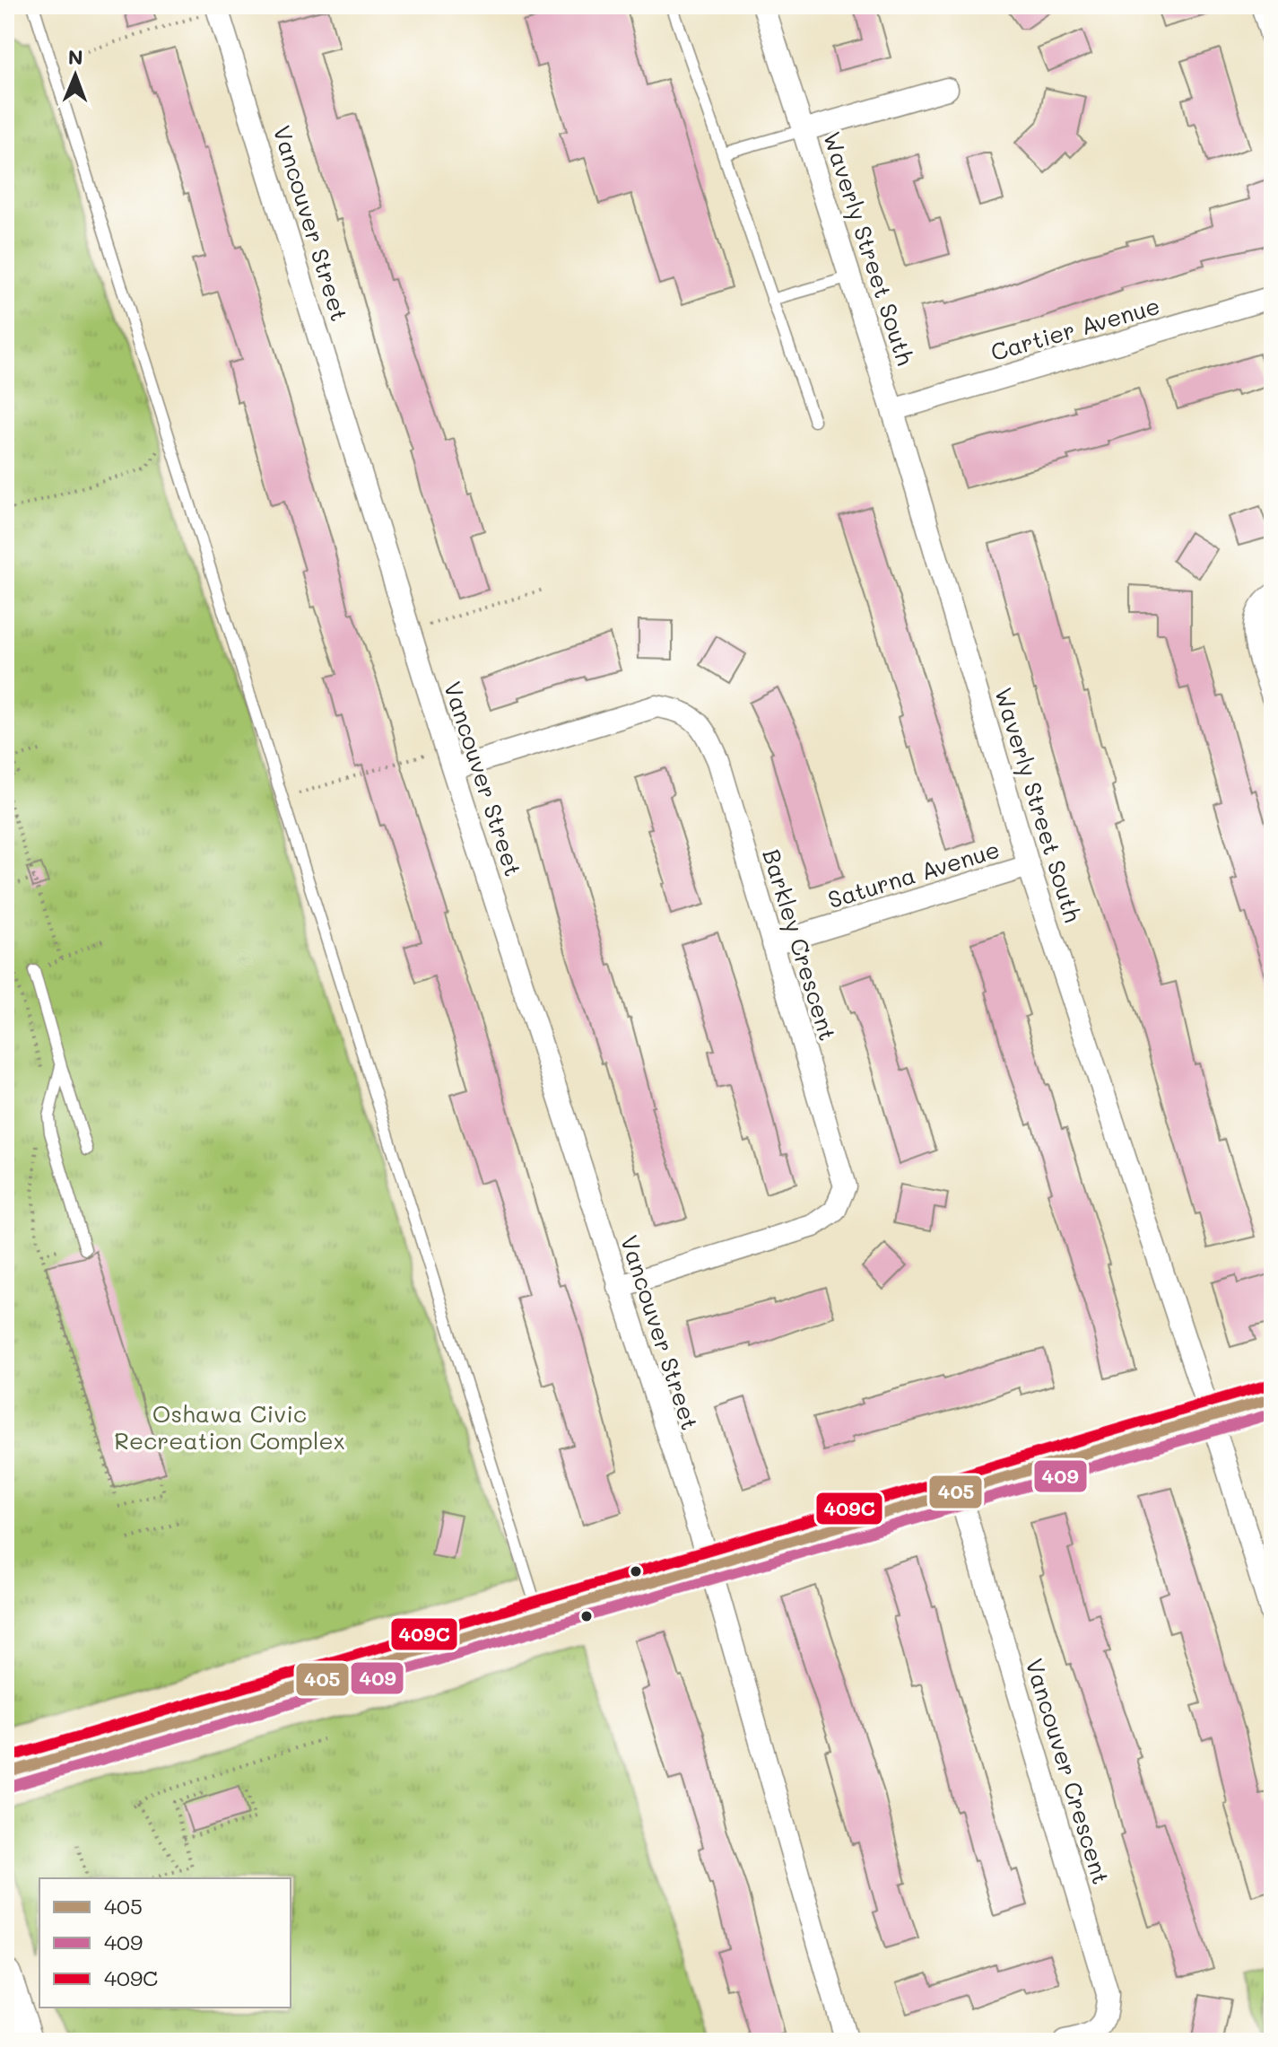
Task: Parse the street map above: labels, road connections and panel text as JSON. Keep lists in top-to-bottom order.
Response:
{
  "streets": {
    "street": [
      "Vancouver Street",
      "Waverly Street South",
      "Cartier Avenue",
      "Saturna Avenue",
      "Barkley Crescent",
      "Vancouver Crescent"
    ]
  },
  "crossings": [
    ["Vancouver Street", "Barkley Crescent"],
    ["Waverly Street South", "Cartier Avenue"],
    ["Waverly Street South", "Saturna Avenue"],
    ["Saturna Avenue", "Barkley Crescent"]
  ],
  "parks": ["Oshawa Civic Recreation Complex"],
  "lines": ["transit line 409C", "transit line 405", "transit line 409"],
  "legend": ["405", "409", "409C"],
  "north": "top"
}
